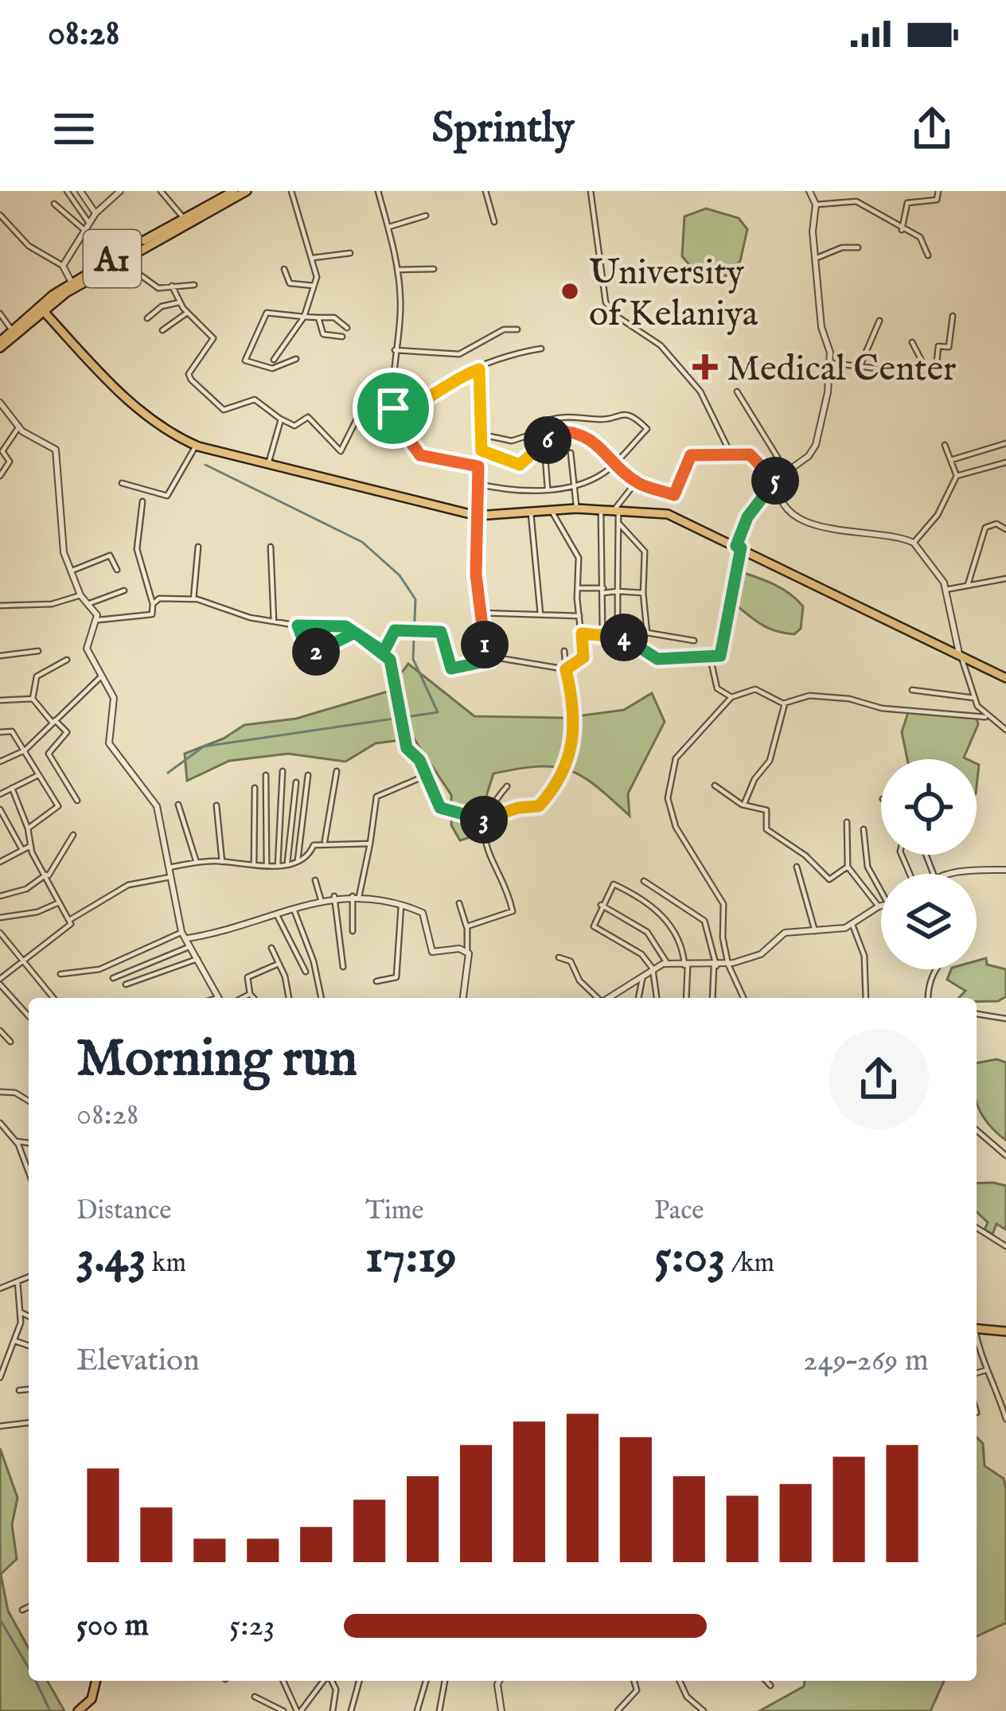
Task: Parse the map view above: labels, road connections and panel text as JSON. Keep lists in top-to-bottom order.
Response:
{
  "streets": {
    "main road": ["A1"]
  },
  "places": {
    "other": ["University of Kelaniya"],
    "health": ["Medical Center"]
  },
  "page": {
    "status": "08:28",
    "header": "Sprintly",
    "pins": [
      "6",
      "5",
      "4",
      "1",
      "2",
      "3"
    ],
    "heading": ["Morning run", "08:28"],
    "stats": [
      ["Distance", "3.43 km"],
      ["Time", "17:19"],
      ["Pace", "5:03 /km"]
    ],
    "chart": ["Elevation", "249–269 m"],
    "list": [
      {
        "name": "500 m",
        "note": "5:23"
      }
    ]
  }
}
